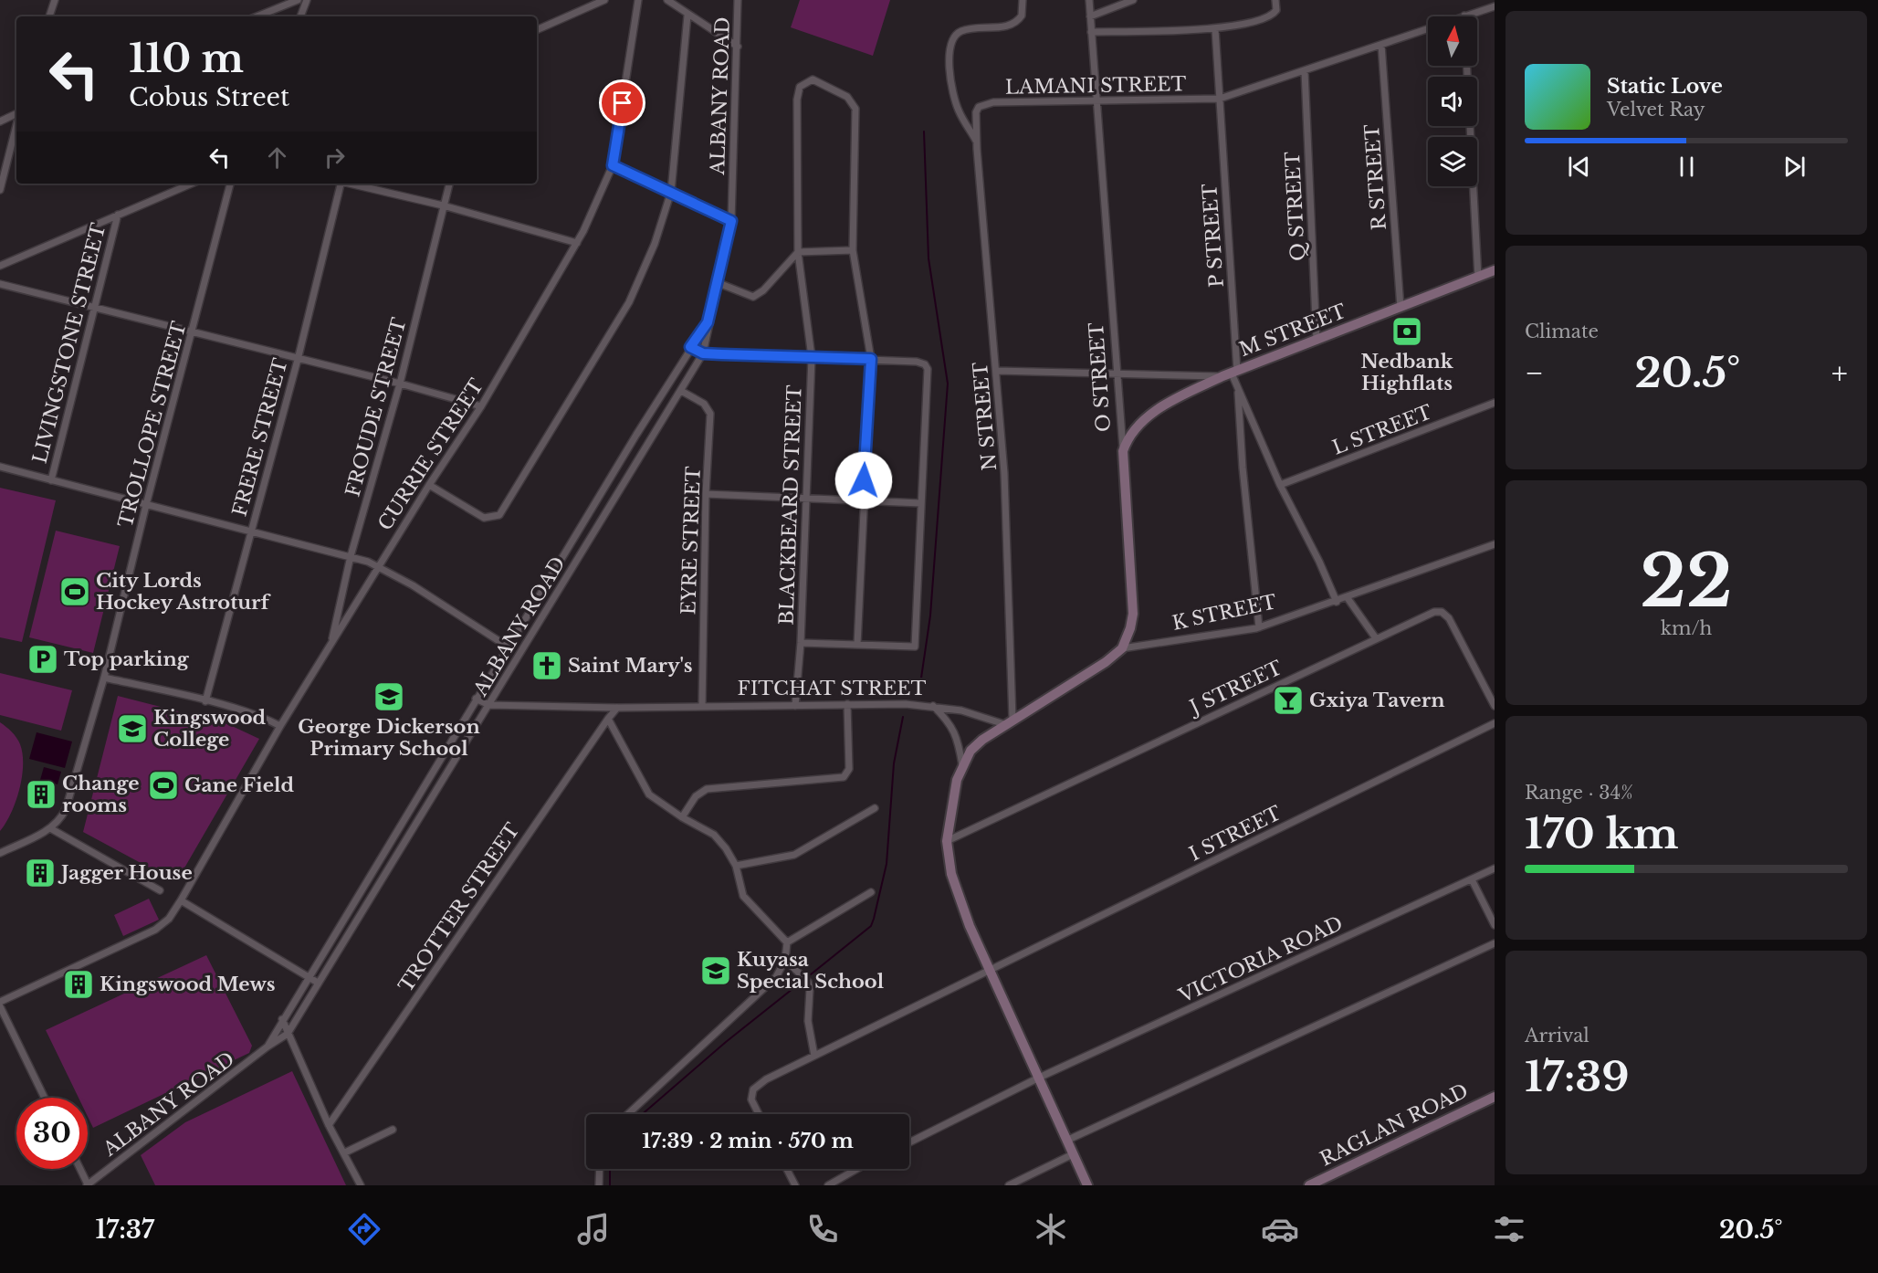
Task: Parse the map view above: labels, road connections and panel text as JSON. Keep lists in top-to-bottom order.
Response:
{
  "streets": {
    "street": [
      "LAMANI STREET",
      "ALBANY ROAD",
      "R STREET",
      "Q STREET",
      "P STREET",
      "M STREET",
      "LIVINGSTONE STREET",
      "O STREET",
      "FROUDE STREET",
      "N STREET",
      "TROLLOPE STREET",
      "L STREET",
      "FRERE STREET",
      "CURRIE STREET",
      "BLACKBEARD STREET",
      "EYRE STREET",
      "K STREET",
      "J STREET",
      "FITCHAT STREET",
      "I STREET",
      "TROTTER STREET",
      "VICTORIA ROAD",
      "RAGLAN ROAD"
    ]
  },
  "crossings": [
    ["LAMANI STREET", "R STREET"],
    ["LAMANI STREET", "Q STREET"],
    ["LAMANI STREET", "P STREET"],
    ["LAMANI STREET", "O STREET"],
    ["LAMANI STREET", "N STREET"],
    ["ALBANY ROAD", "EYRE STREET"],
    ["ALBANY ROAD", "FITCHAT STREET"],
    ["R STREET", "M STREET"],
    ["Q STREET", "M STREET"],
    ["P STREET", "M STREET"],
    ["P STREET", "L STREET"],
    ["P STREET", "K STREET"],
    ["M STREET", "O STREET"],
    ["O STREET", "K STREET"],
    ["FROUDE STREET", "CURRIE STREET"],
    ["N STREET", "K STREET"],
    ["N STREET", "FITCHAT STREET"],
    ["BLACKBEARD STREET", "FITCHAT STREET"],
    ["EYRE STREET", "FITCHAT STREET"],
    ["K STREET", "FITCHAT STREET"],
    ["FITCHAT STREET", "TROTTER STREET"]
  ],
  "places": {
    "bank": ["Nedbank Highflats"],
    "sports": ["City Lords Hockey Astroturf", "Gane Field"],
    "parking": ["Top parking"],
    "church": ["Saint Mary's"],
    "school or university": ["George Dickerson Primary School", "Kingswood College", "Kuyasa Special School"],
    "bar": ["Gxiya Tavern"],
    "building": ["Change rooms", "Jagger House", "Kingswood Mews"]
  },
  "north": "top",
  "page": {
    "turn": ["110 m", "Cobus Street"],
    "song": ["Static Love", "Velvet Ray"],
    "tile": [
      "Climate",
      ["22", "km/h"],
      ["Range · 34%", "170 km"],
      ["Arrival", "17:39"]
    ],
    "heat": ["−", "20.5°", "+"],
    "limit": "30",
    "trip": "17:39 · 2 min · 570 m",
    "tabs": ["17:37", "20.5°"]
  }
}
